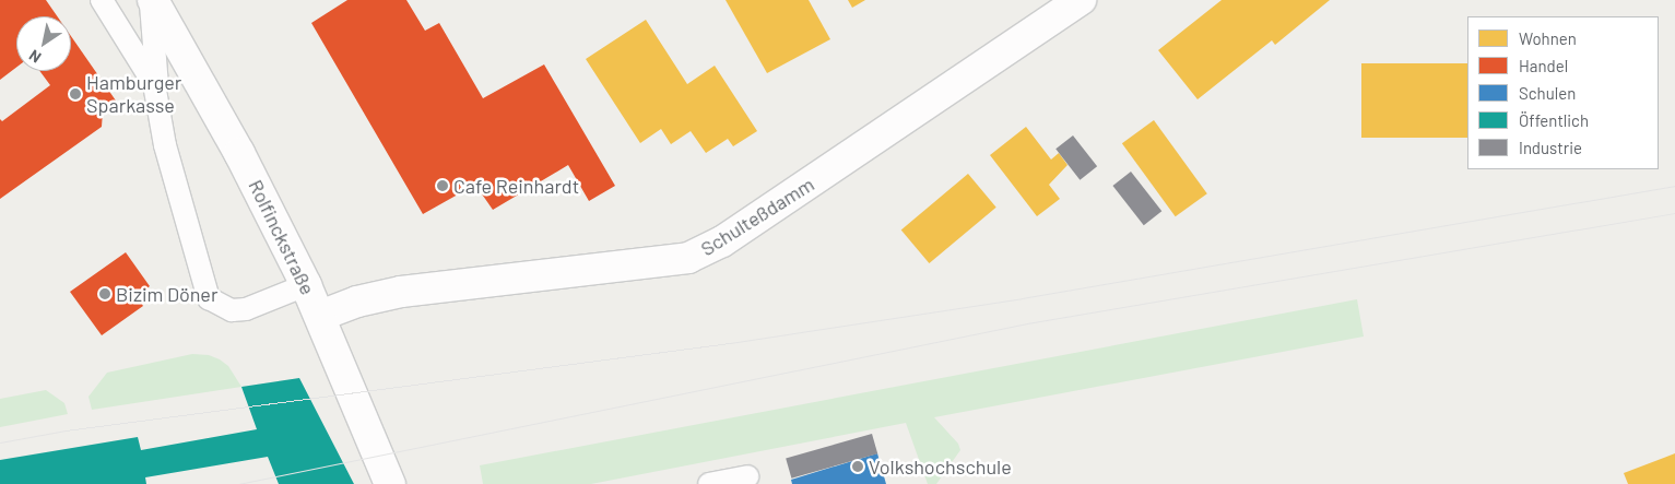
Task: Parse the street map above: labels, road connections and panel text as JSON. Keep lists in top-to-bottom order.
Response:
{
  "streets": {
    "street": ["Schulteßdamm", "Rolfinckstraße"]
  },
  "crossings": [
    ["Schulteßdamm", "Rolfinckstraße"]
  ],
  "places": [
    "Hamburger Sparkasse",
    "Cafe Reinhardt",
    "Bizim Döner",
    "Volkshochschule"
  ],
  "legend": [
    "Wohnen",
    "Handel",
    "Schulen",
    "Öffentlich",
    "Industrie"
  ],
  "north": "bottom left"
}
